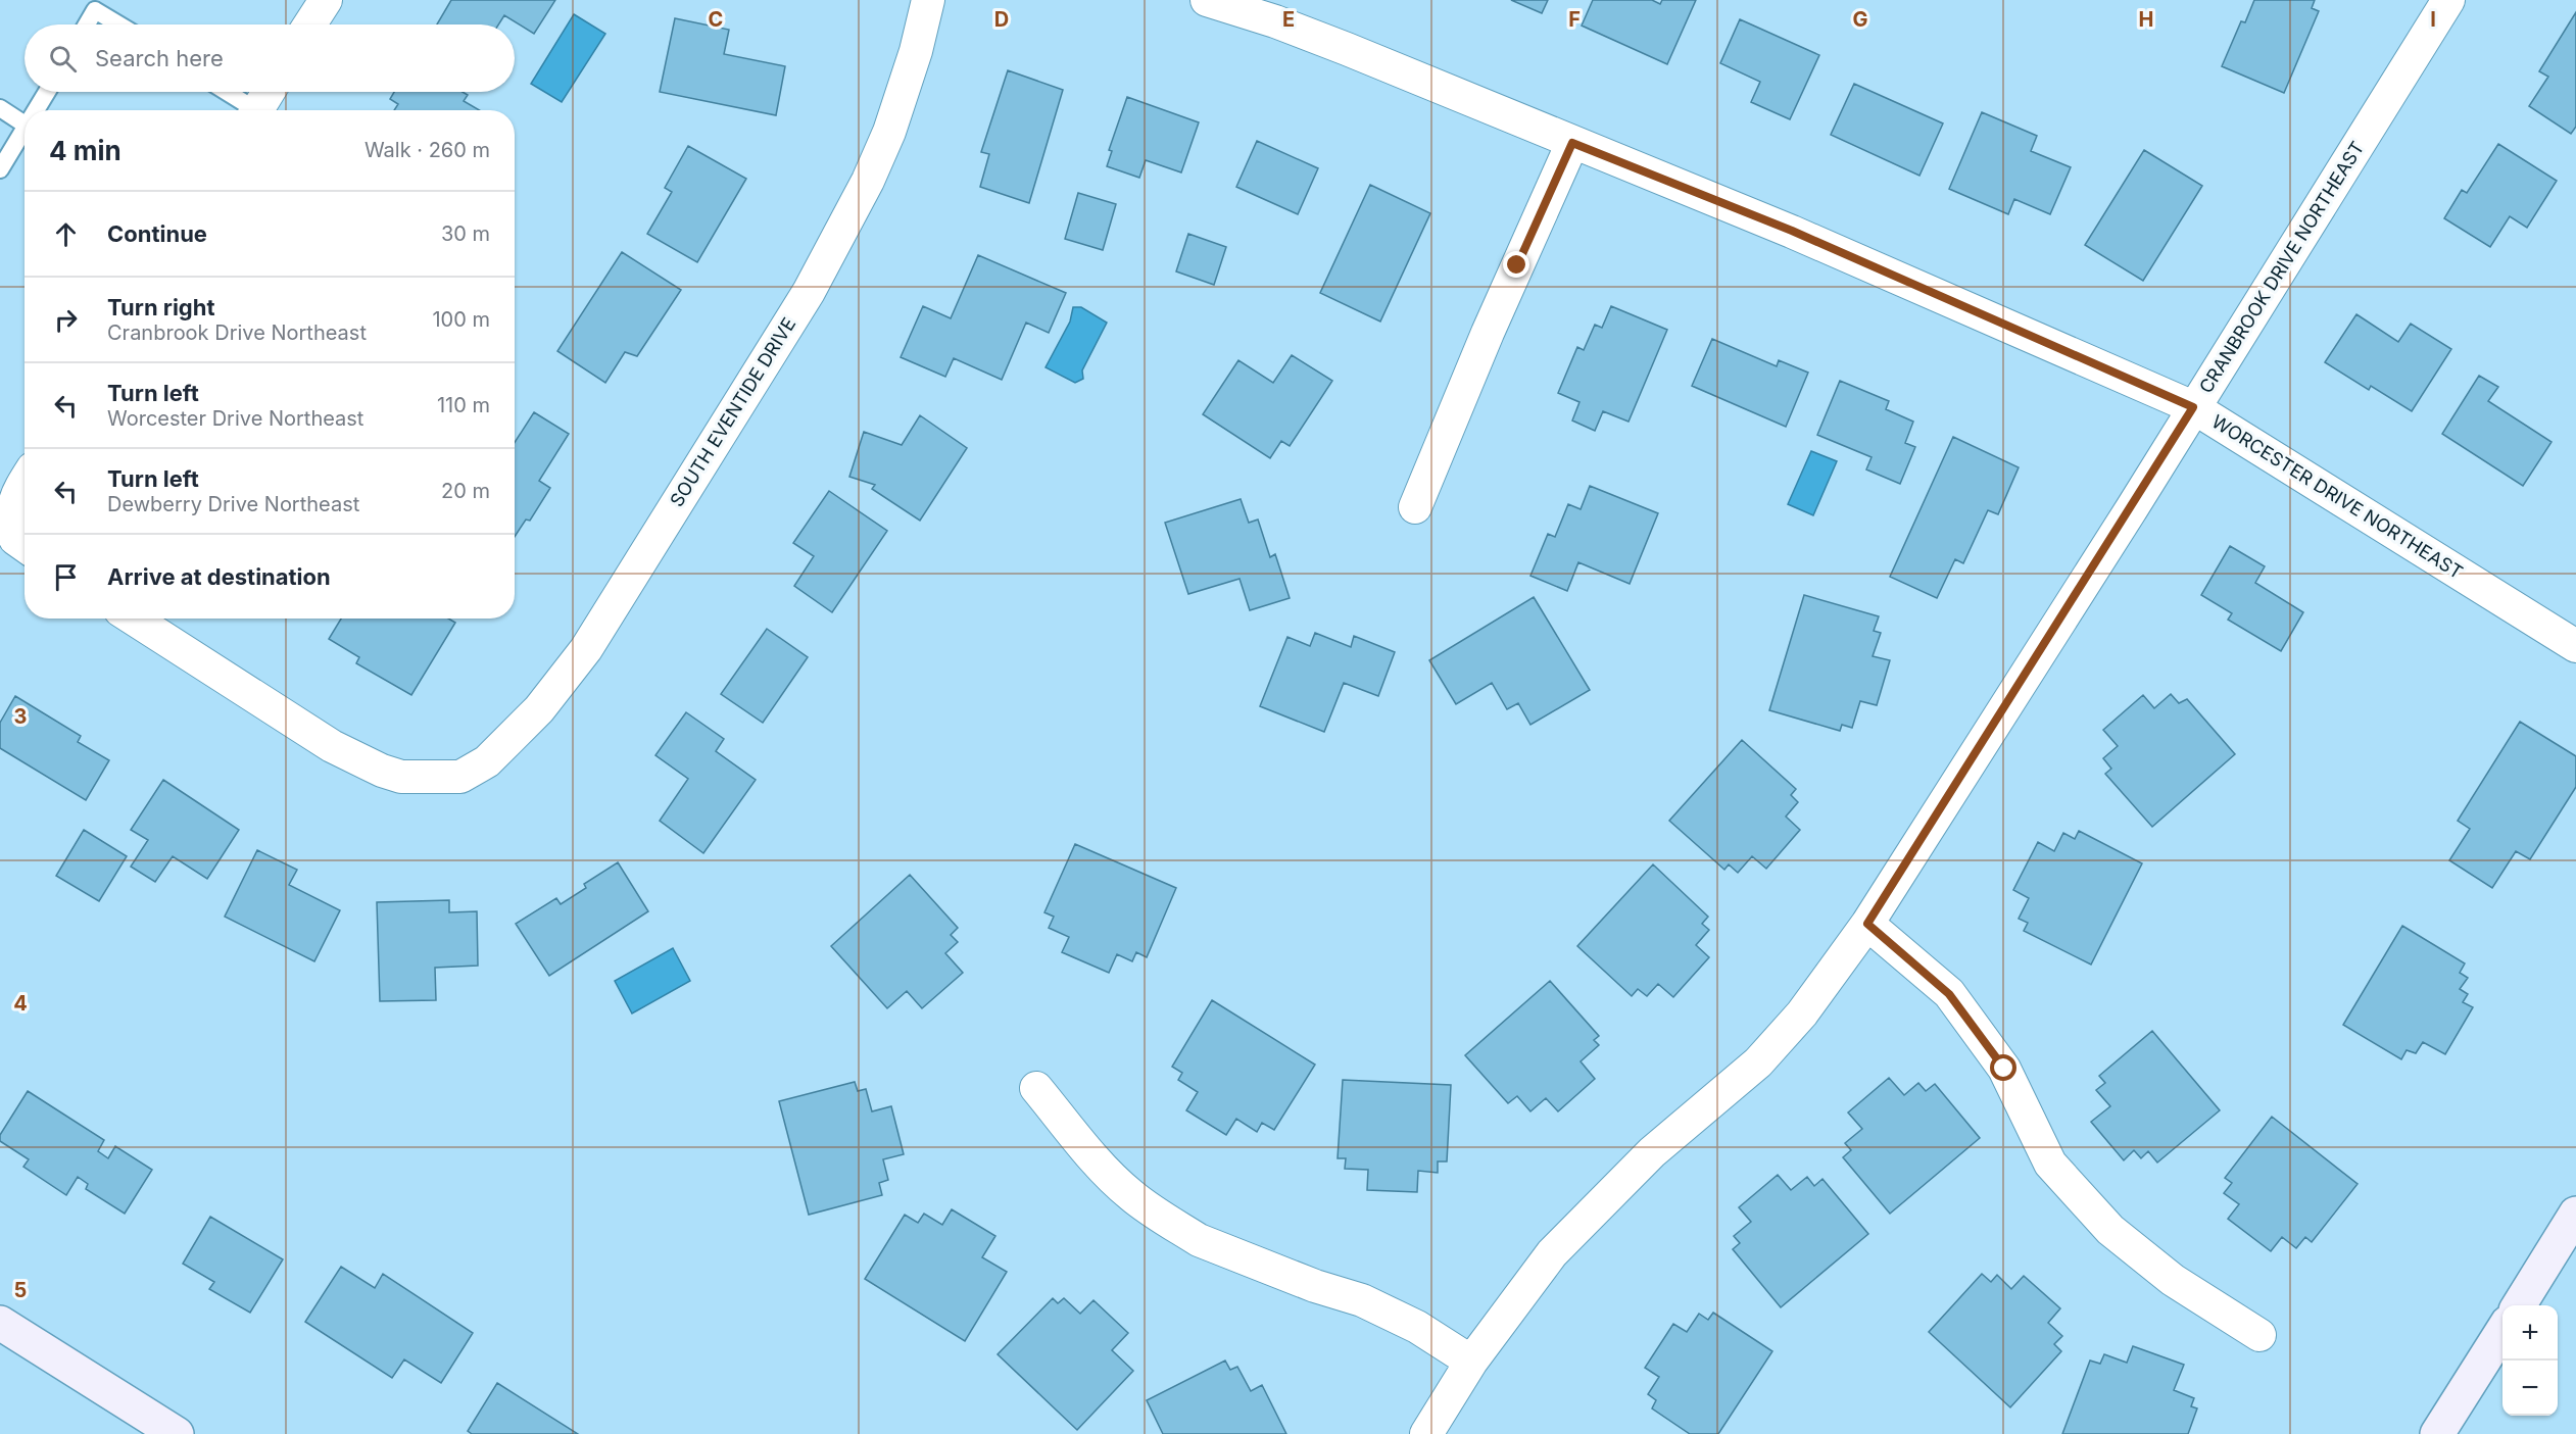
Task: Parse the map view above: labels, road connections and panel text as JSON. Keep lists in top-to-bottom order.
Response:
{
  "streets": {
    "street": ["CRANBROOK DRIVE NORTHEAST", "SOUTH EVENTIDE DRIVE", "WORCESTER DRIVE NORTHEAST"]
  },
  "crossings": [
    ["CRANBROOK DRIVE NORTHEAST", "WORCESTER DRIVE NORTHEAST"]
  ],
  "page": {
    "search": "Search here",
    "heading": ["4 min", "Walk · 260 m"],
    "list": [
      ["Continue", "30 m"],
      ["Turn right", "Cranbrook Drive Northeast", "100 m"],
      ["Turn left", "Worcester Drive Northeast", "110 m"],
      ["Turn left", "Dewberry Drive Northeast", "20 m"],
      "Arrive at destination"
    ],
    "map_buttons": ["+", "−"]
  },
  "grid": {
    "columns": [
      "C",
      "D",
      "E",
      "F",
      "G",
      "H",
      "I"
    ],
    "rows": ["3", "4", "5"]
  }
}
